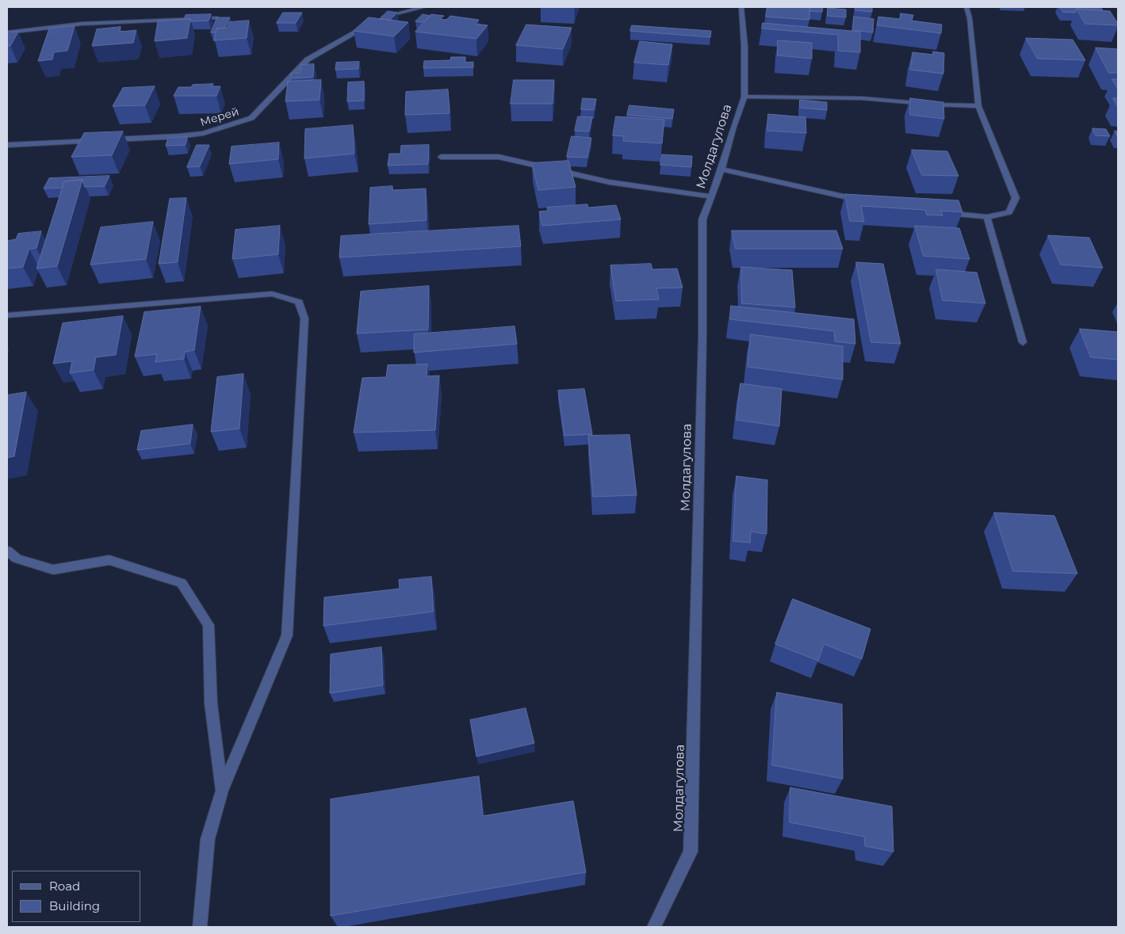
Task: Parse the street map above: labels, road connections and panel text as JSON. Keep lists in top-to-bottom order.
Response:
{
  "streets": {
    "street": ["Мерей", "Молдагулова"]
  },
  "legend": ["Road", "Building"]
}
